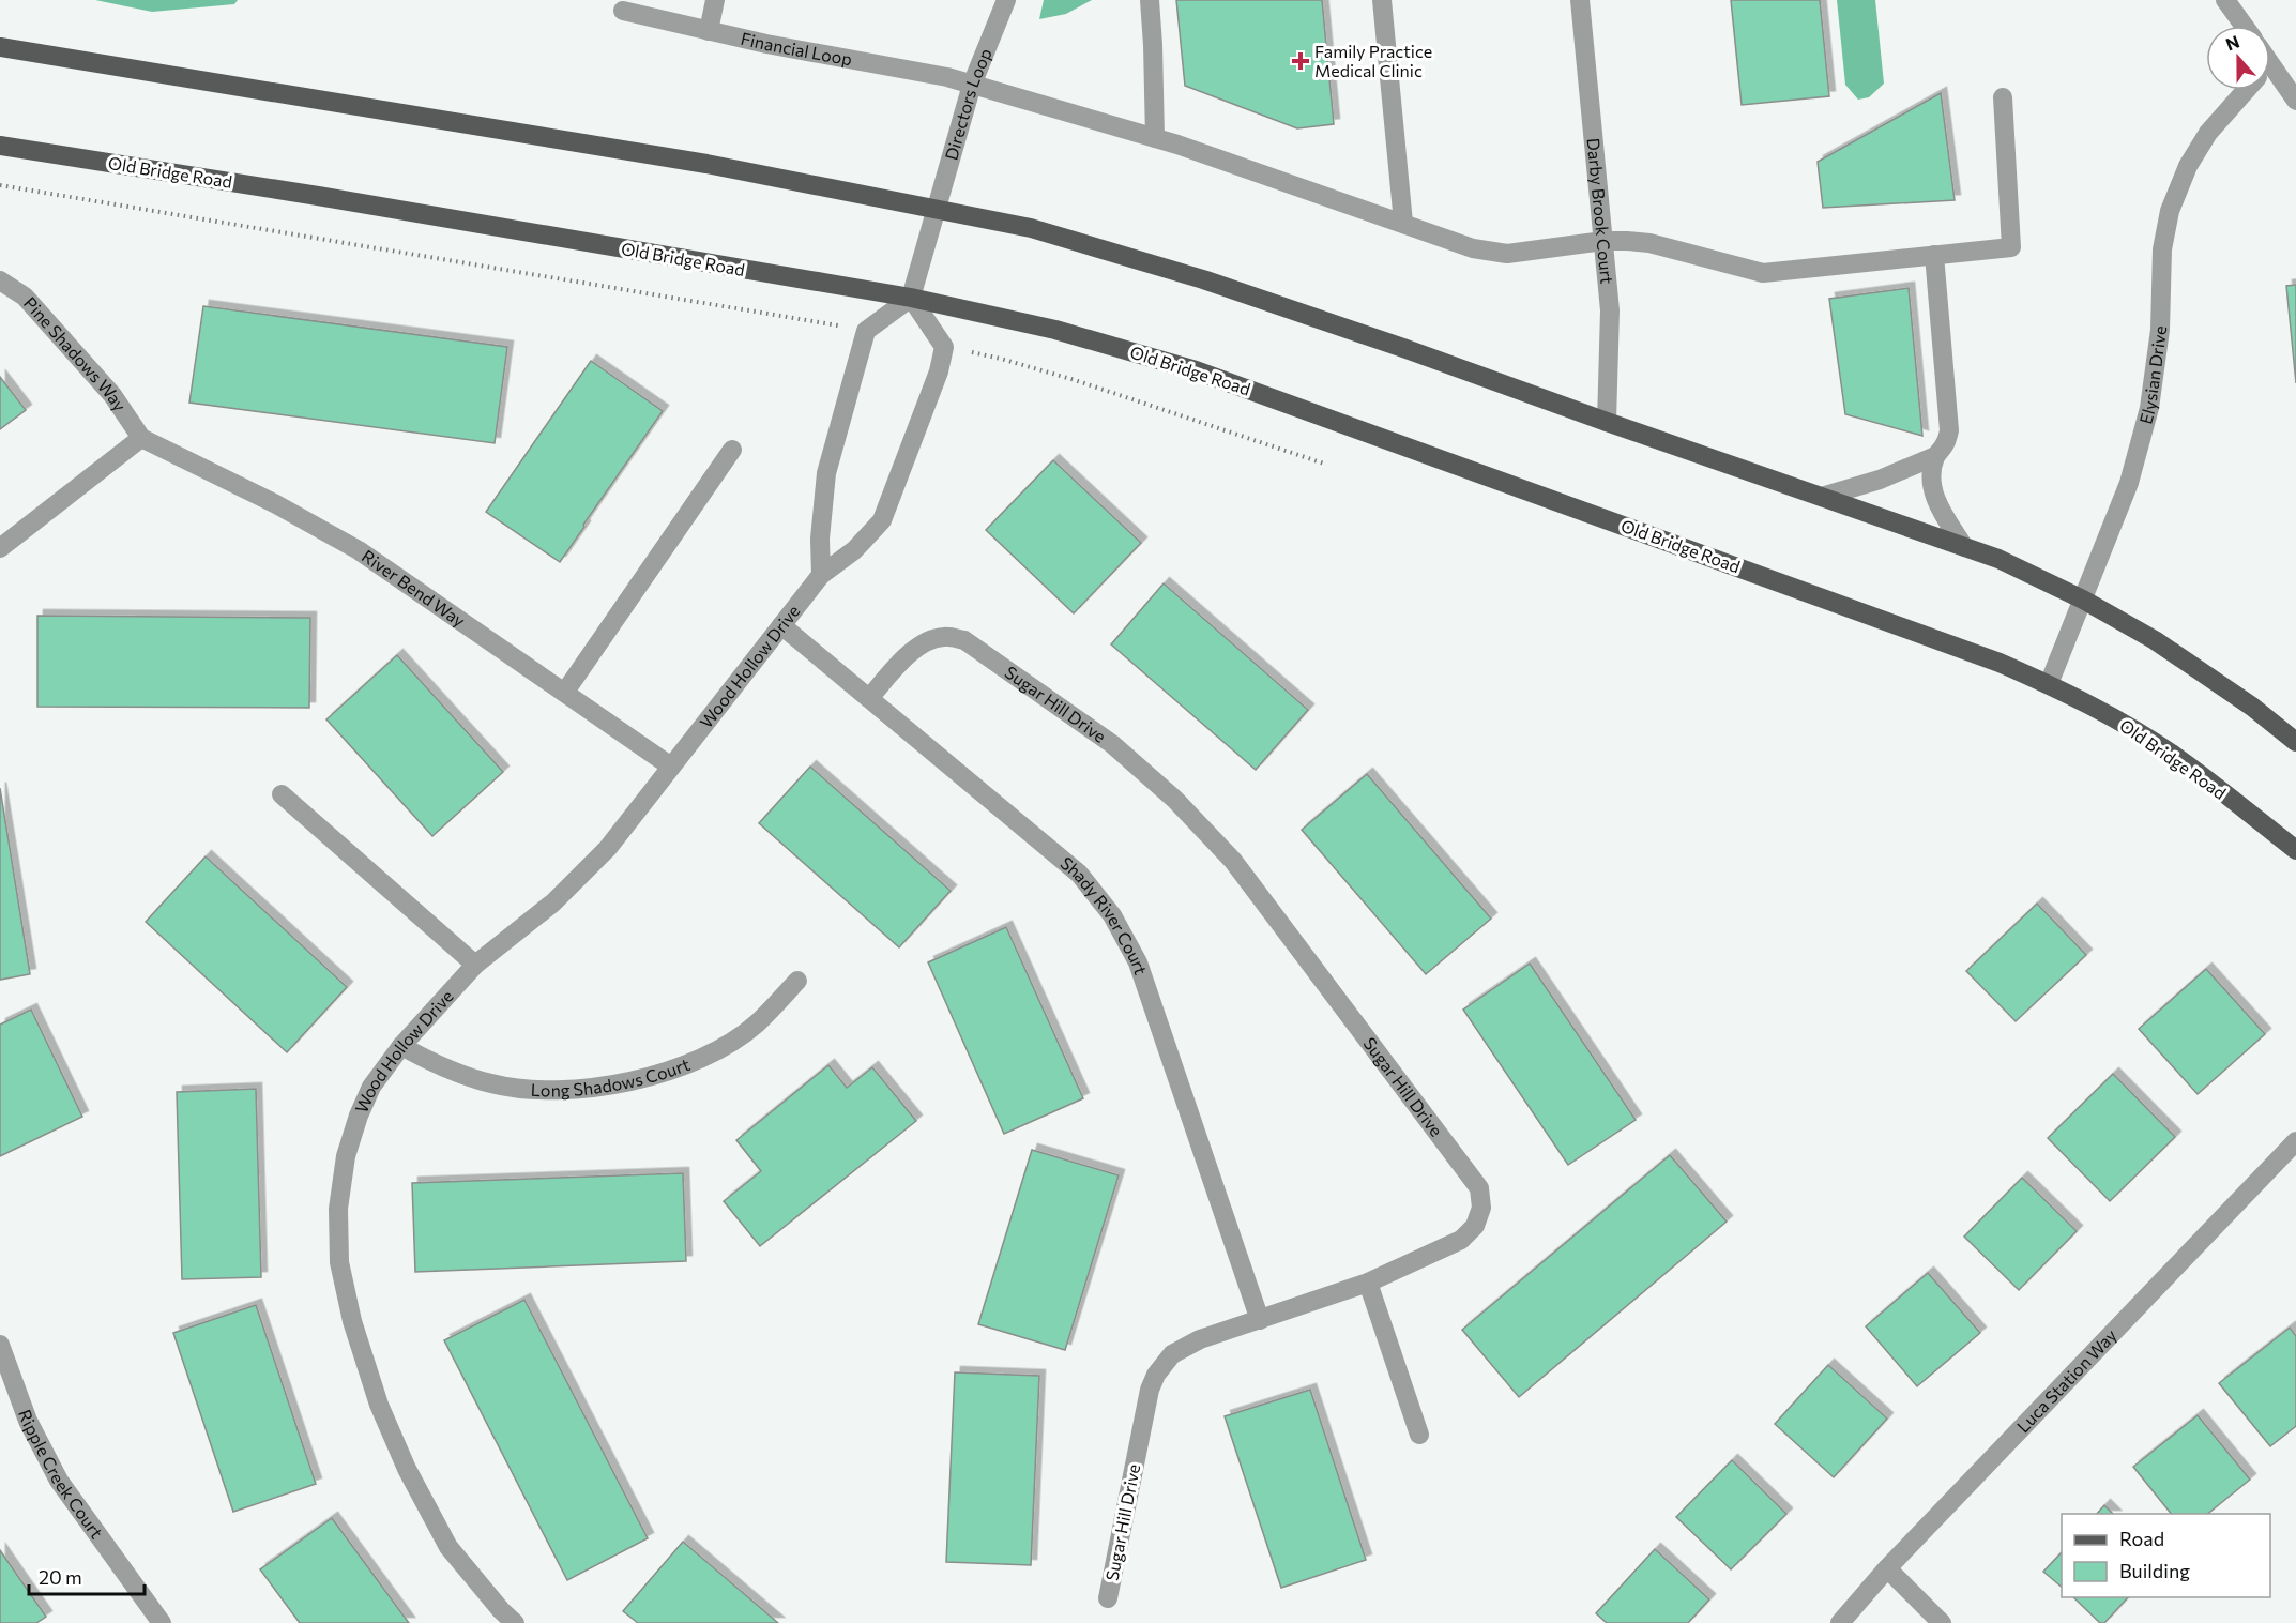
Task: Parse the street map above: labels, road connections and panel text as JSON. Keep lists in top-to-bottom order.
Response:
{
  "streets": {
    "main road": ["Old Bridge Road"],
    "street": [
      "Financial Loop",
      "Directors Loop",
      "Darby Brook Court",
      "Pine Shadows Way",
      "Elysian Drive",
      "River Bend Way",
      "Wood Hollow Drive",
      "Sugar Hill Drive",
      "Shady River Court",
      "Long Shadows Court",
      "Luca Station Way",
      "Ripple Creek Court"
    ]
  },
  "crossings": [
    ["Financial Loop", "Directors Loop"],
    ["Financial Loop", "Darby Brook Court"],
    ["Old Bridge Road", "Elysian Drive"],
    ["Old Bridge Road", "Wood Hollow Drive"],
    ["Pine Shadows Way", "River Bend Way"],
    ["River Bend Way", "Wood Hollow Drive"],
    ["Wood Hollow Drive", "Shady River Court"],
    ["Wood Hollow Drive", "Long Shadows Court"],
    ["Sugar Hill Drive", "Shady River Court"]
  ],
  "places": {
    "health": ["Family Practice Medical Clinic"]
  },
  "legend": ["Road", "Building"],
  "scale_bar": "20 m",
  "north": "top"
}
